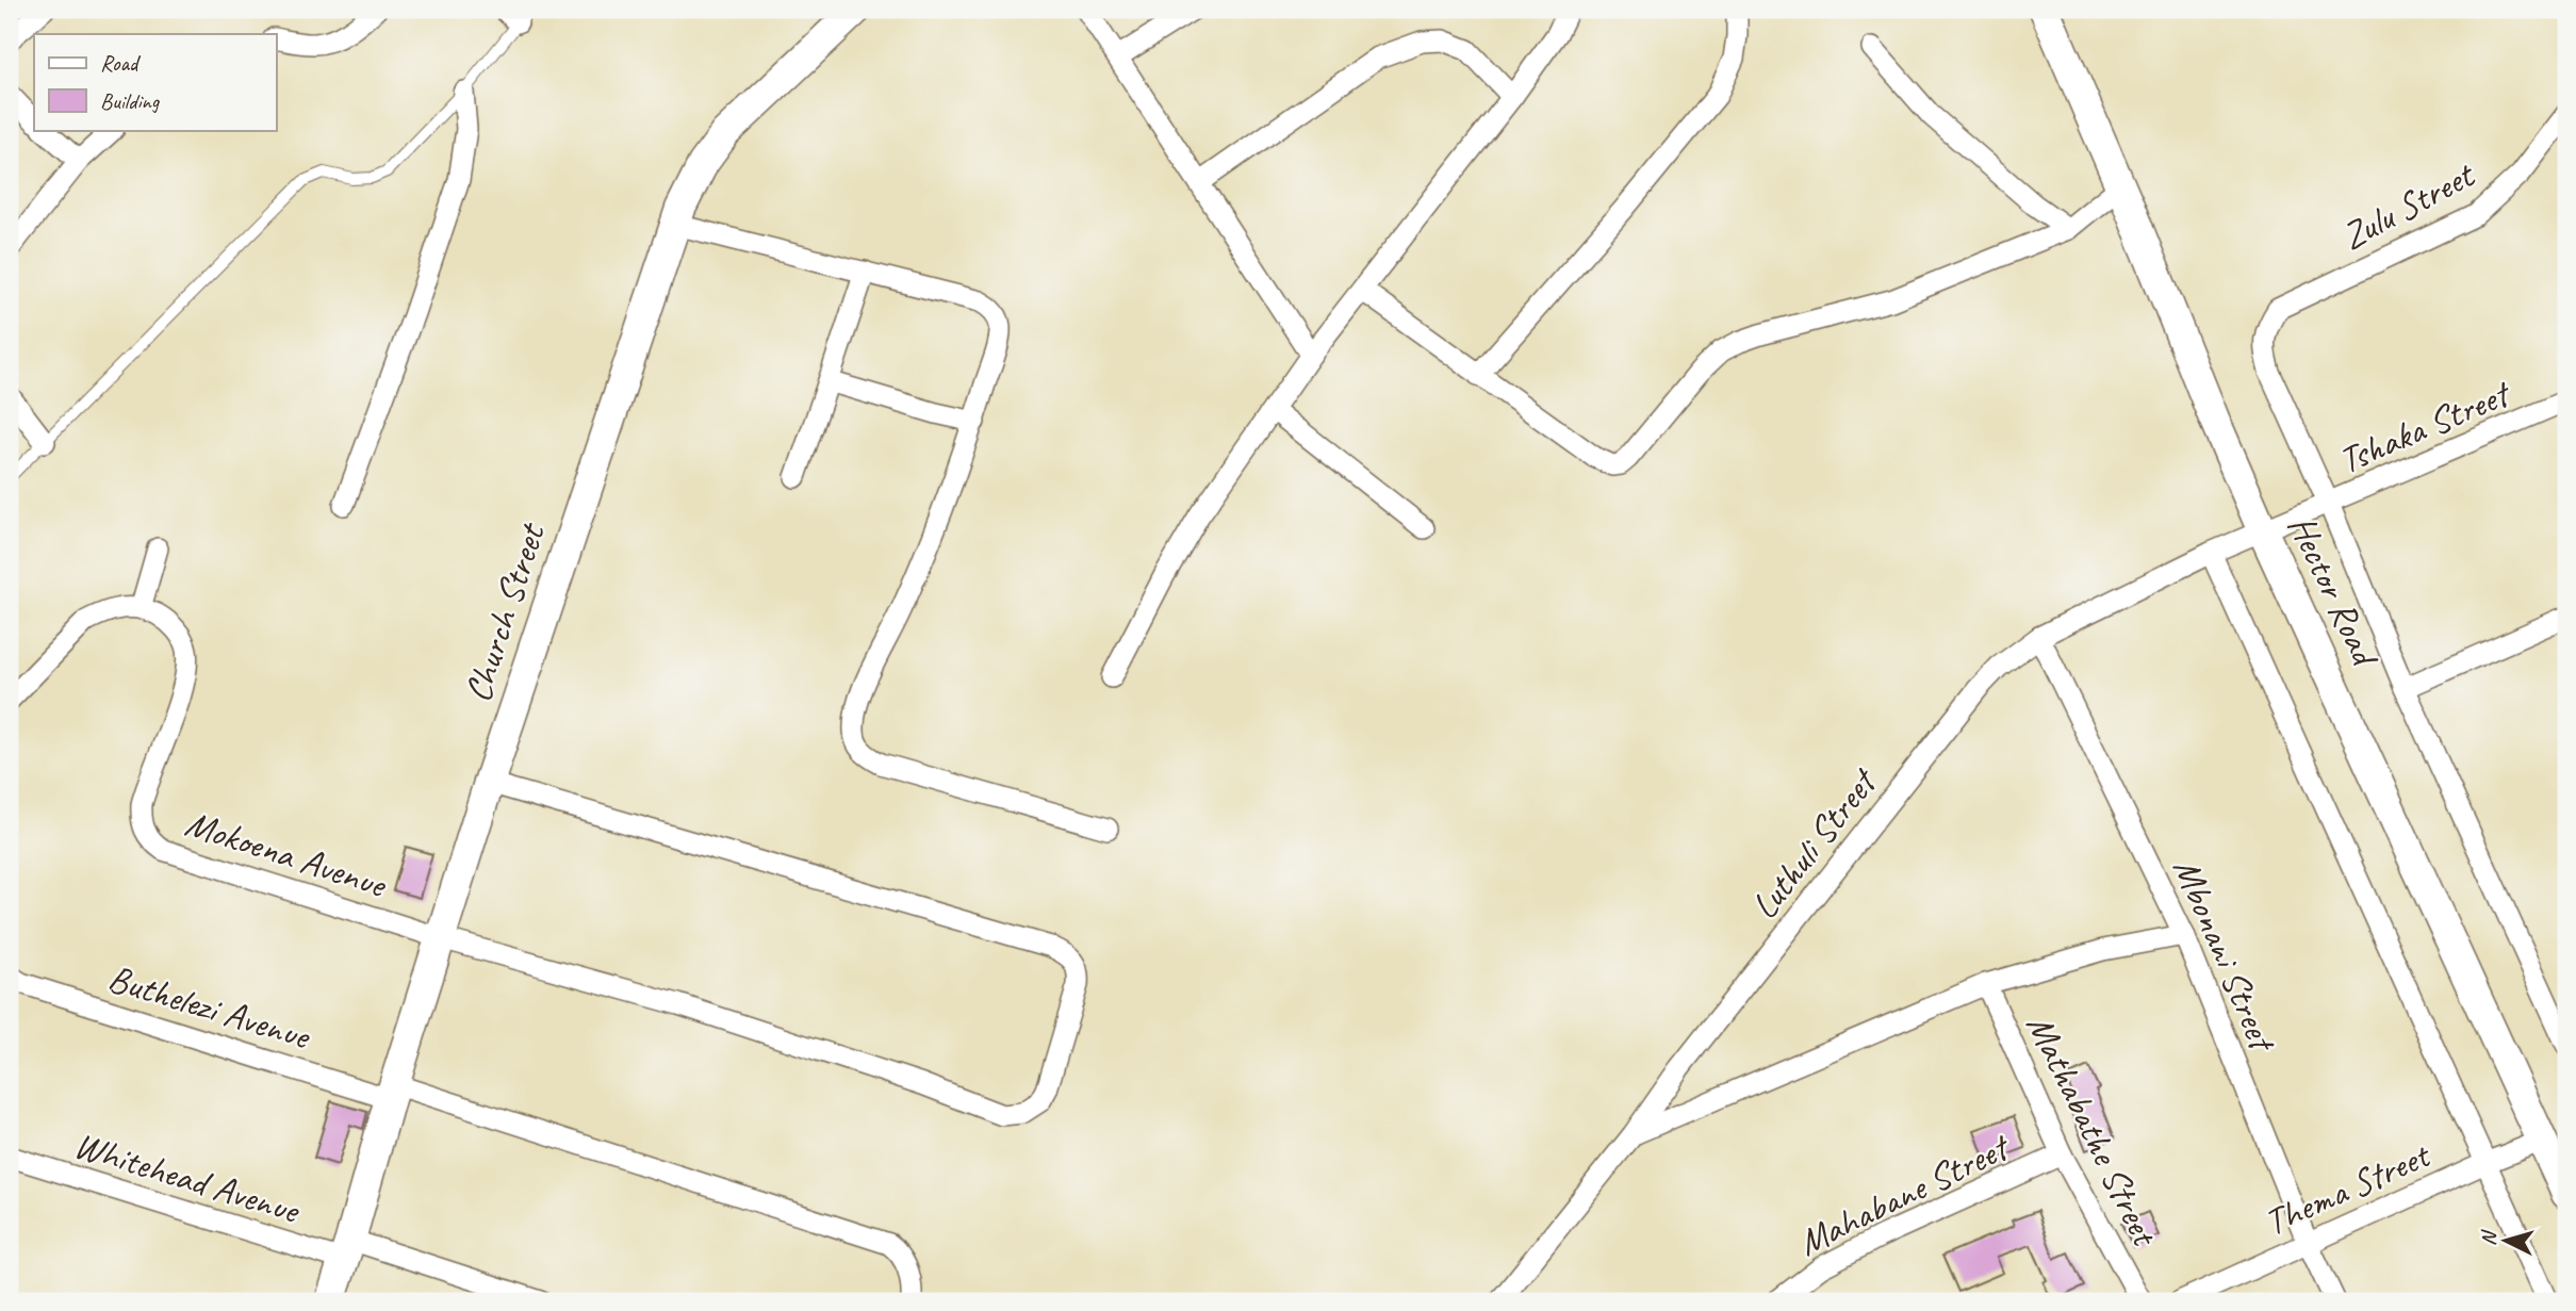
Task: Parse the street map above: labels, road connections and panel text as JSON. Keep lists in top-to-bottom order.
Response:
{
  "streets": {
    "street": [
      "Zulu Street",
      "Tshaka Street",
      "Hector Road",
      "Church Street",
      "Luthuli Street",
      "Mokoena Avenue",
      "Mbonani Street",
      "Buthelezi Avenue",
      "Mathabathe Street",
      "Whitehead Avenue",
      "Thema Street",
      "Mahabane Street"
    ]
  },
  "crossings": [
    ["Zulu Street", "Hector Road"],
    ["Tshaka Street", "Hector Road"],
    ["Tshaka Street", "Luthuli Street"],
    ["Hector Road", "Luthuli Street"],
    ["Hector Road", "Thema Street"],
    ["Church Street", "Mokoena Avenue"],
    ["Church Street", "Buthelezi Avenue"],
    ["Church Street", "Whitehead Avenue"],
    ["Luthuli Street", "Mbonani Street"],
    ["Mbonani Street", "Thema Street"],
    ["Mathabathe Street", "Mahabane Street"]
  ],
  "legend": ["Road", "Building"],
  "north": "left"
}
